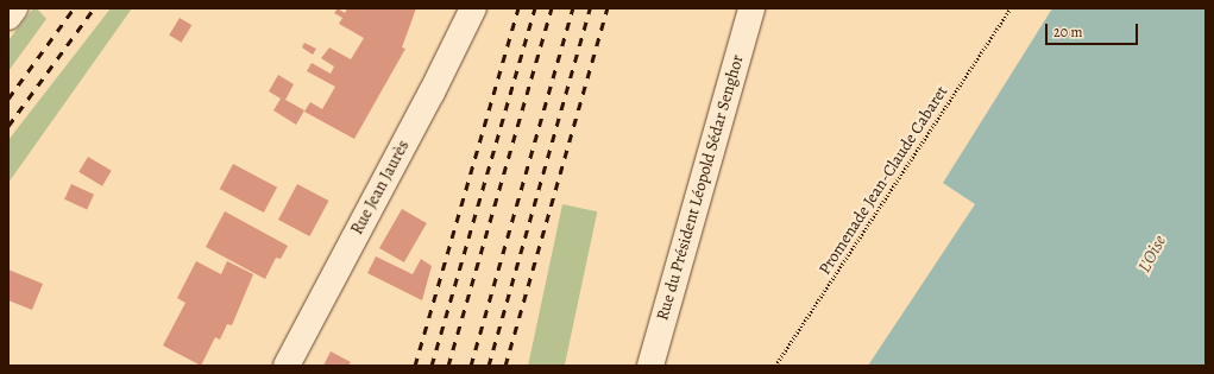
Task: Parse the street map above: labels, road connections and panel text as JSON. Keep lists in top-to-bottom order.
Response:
{
  "streets": {
    "street": ["Rue Jean Jaurès", "Rue du Président Léopold Sédar Senghor"],
    "path": ["Promenade Jean-Claude Cabaret"]
  },
  "water": ["L'Oise"],
  "scale_bar": "20 m"
}
